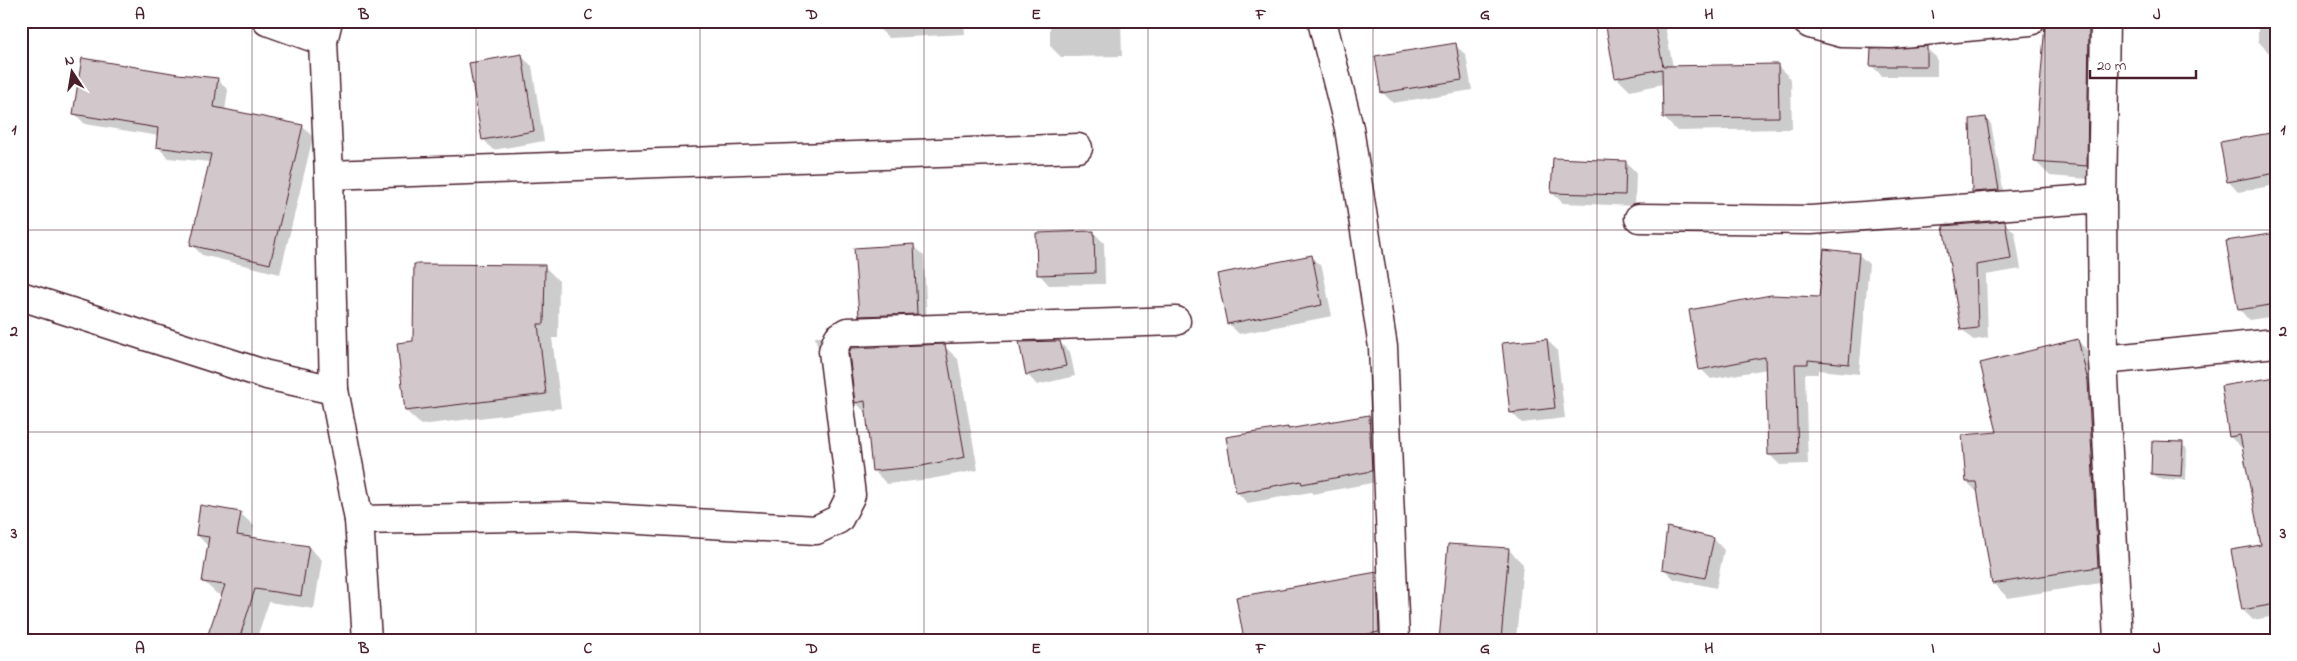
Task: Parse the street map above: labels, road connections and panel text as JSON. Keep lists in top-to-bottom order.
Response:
{
  "scale_bar": "20 m",
  "north": "top",
  "grid": {
    "columns": [
      "A",
      "B",
      "C",
      "D",
      "E",
      "F",
      "G",
      "H",
      "I",
      "J"
    ],
    "rows": ["1", "2", "3"]
  }
}
